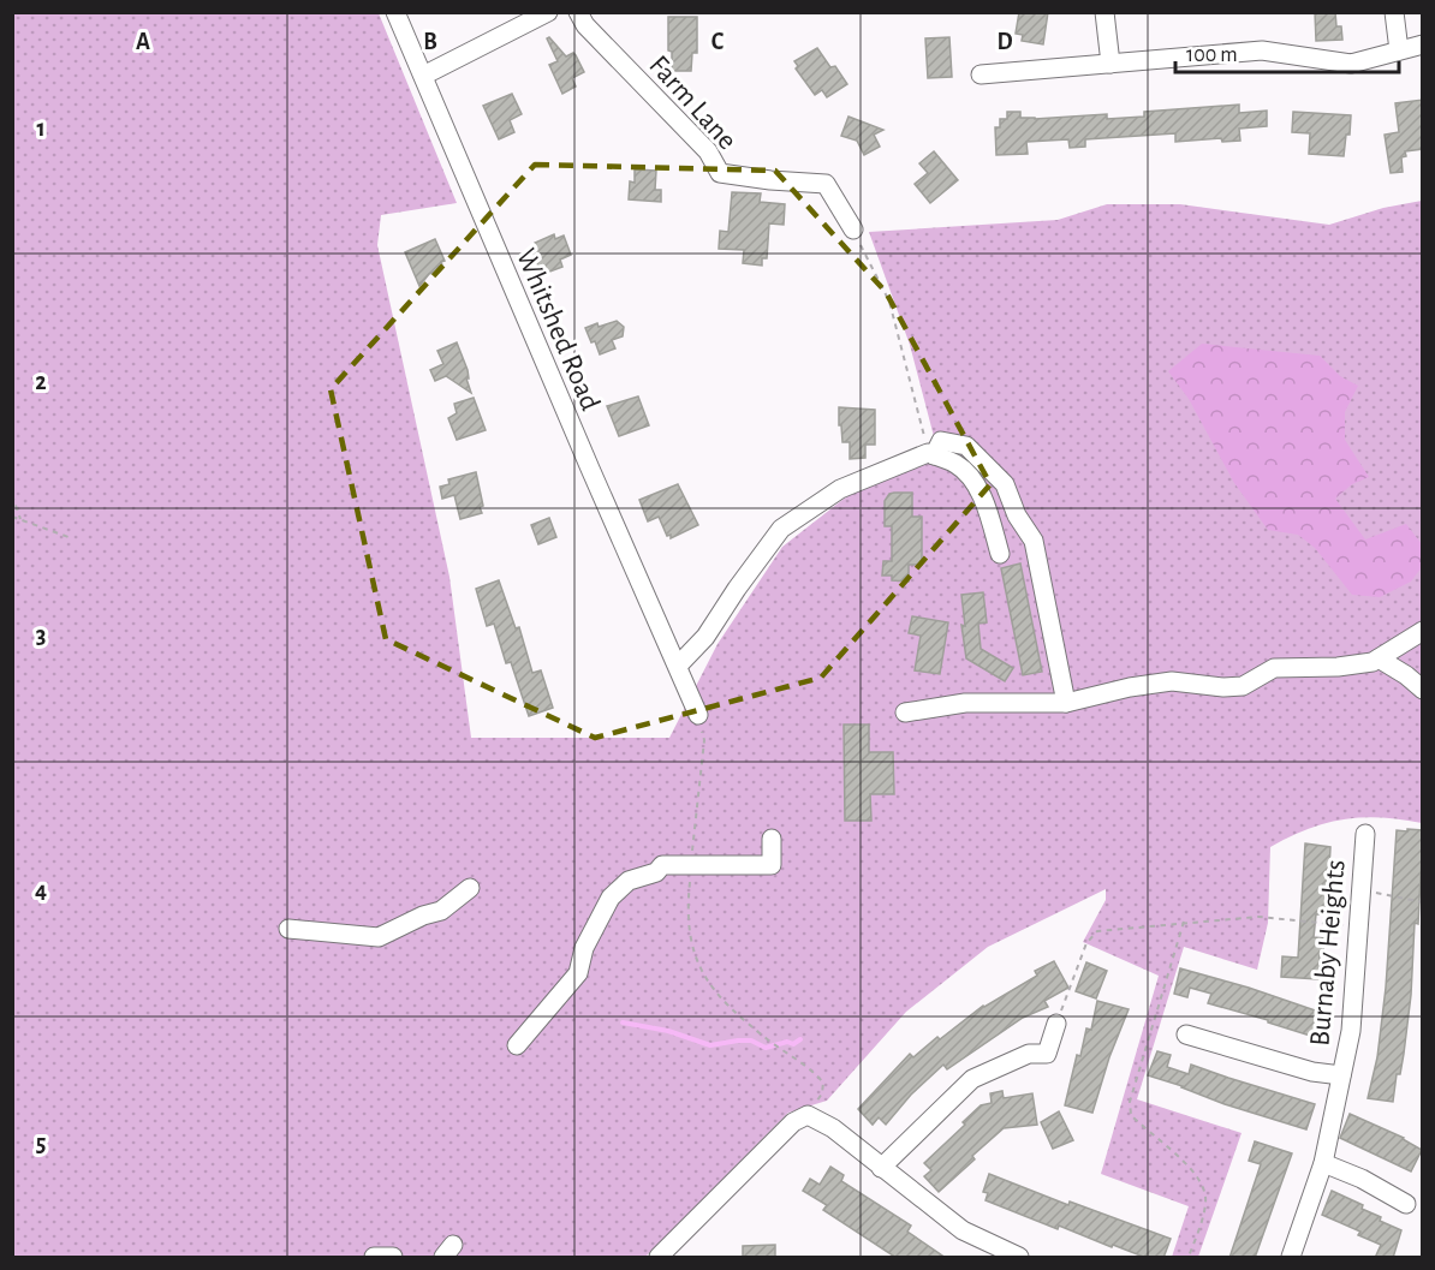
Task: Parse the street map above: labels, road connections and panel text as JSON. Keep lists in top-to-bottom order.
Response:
{
  "streets": {
    "street": ["Farm Lane", "Whitshed Road", "Burnaby Heights"]
  },
  "scale_bar": "100 m",
  "grid": {
    "columns": [
      "A",
      "B",
      "C",
      "D"
    ],
    "rows": [
      "1",
      "2",
      "3",
      "4",
      "5"
    ]
  }
}
